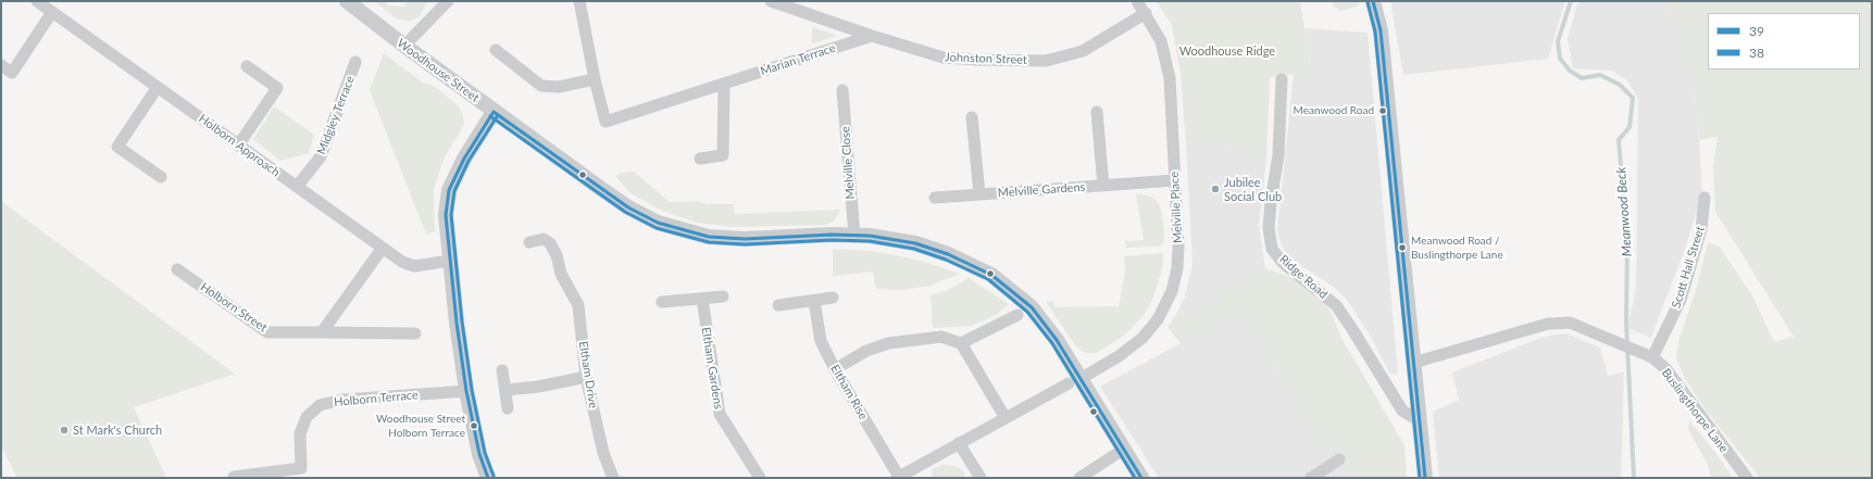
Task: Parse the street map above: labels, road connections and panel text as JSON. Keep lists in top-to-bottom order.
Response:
{
  "streets": {
    "street": [
      "Johnston Street",
      "Marian Terrace",
      "Woodhouse Street",
      "Midgley Terrace",
      "Holborn Approach",
      "Melville Close",
      "Melville Gardens",
      "Melville Place",
      "Scott Hall Street",
      "Ridge Road",
      "Holborn Street",
      "Eltham Gardens",
      "Eltham Drive",
      "Eltham Rise",
      "Holborn Terrace",
      "Buslingthorpe Lane"
    ]
  },
  "crossings": [
    ["Johnston Street", "Marian Terrace"],
    ["Johnston Street", "Melville Place"],
    ["Woodhouse Street", "Melville Close"],
    ["Woodhouse Street", "Melville Place"],
    ["Midgley Terrace", "Holborn Approach"],
    ["Melville Gardens", "Melville Place"],
    ["Melville Place", "Eltham Rise"],
    ["Scott Hall Street", "Buslingthorpe Lane"]
  ],
  "water": ["Meanwood Beck"],
  "parks": ["Woodhouse Ridge"],
  "places": [
    "Meanwood Road",
    "Jubilee Social Club",
    "Meanwood Road / Buslingthorpe Lane",
    "Woodhouse Street Holborn Terrace",
    "St Mark's Church"
  ],
  "lines": ["transit line 39", "transit line 38"],
  "legend": ["39", "38"]
}
